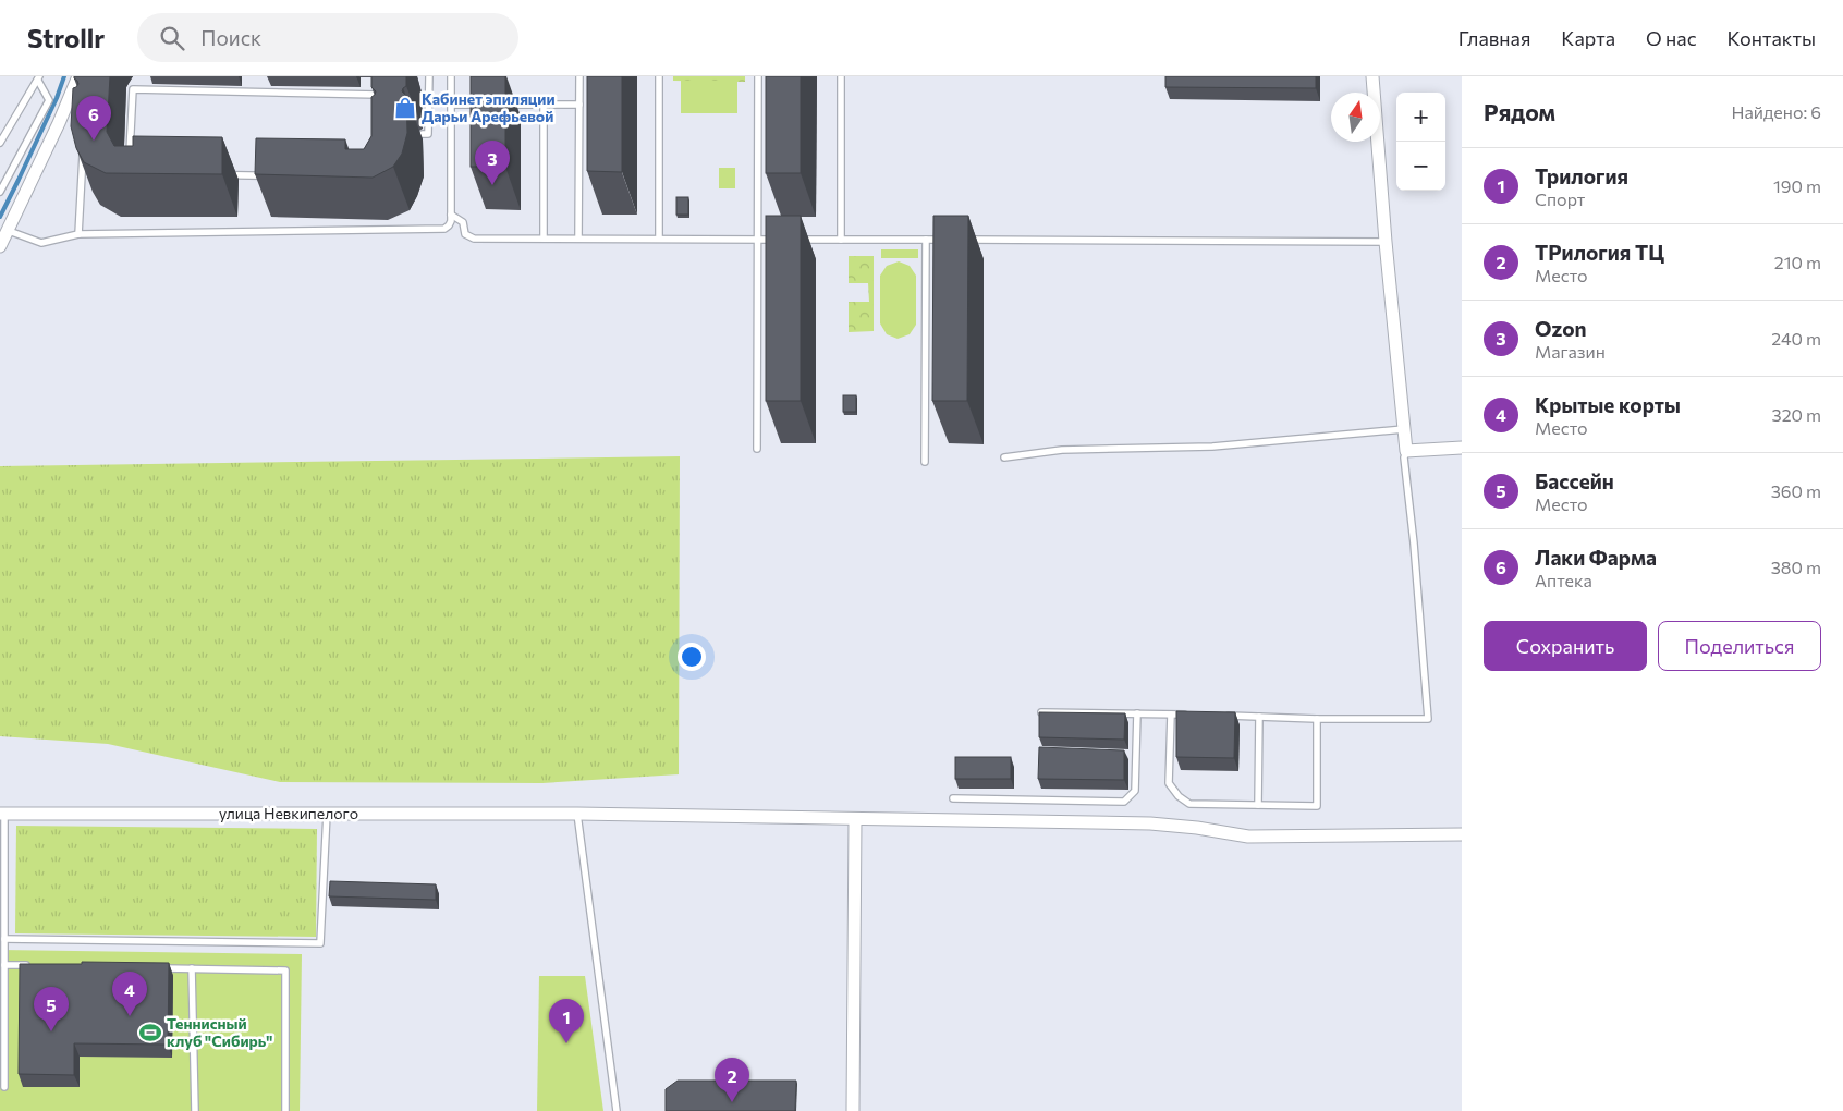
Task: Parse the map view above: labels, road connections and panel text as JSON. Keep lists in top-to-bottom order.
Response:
{
  "streets": {
    "street": ["улица Невкипелого"]
  },
  "places": {
    "shop": ["Кабинет эпиляции Дарьи Арефьевой"],
    "sports": ["Теннисный клуб \"Сибирь\""]
  },
  "north": "top",
  "page": {
    "header": "Strollr",
    "search": "Поиск",
    "nav": [
      "Главная",
      "Карта",
      "О нас",
      "Контакты"
    ],
    "heading": ["Рядом", "Найдено: 6"],
    "map_buttons": ["+", "−"],
    "pins": [
      "6",
      "3",
      "4",
      "5",
      "1",
      "2"
    ],
    "list": [
      {
        "mark": "1",
        "name": "Трилогия",
        "note": "Спорт",
        "value": "190 m"
      },
      {
        "mark": "2",
        "name": "ТРилогия ТЦ",
        "note": "Место",
        "value": "210 m"
      },
      {
        "mark": "3",
        "name": "Ozon",
        "note": "Магазин",
        "value": "240 m"
      },
      {
        "mark": "4",
        "name": "Крытые корты",
        "note": "Место",
        "value": "320 m"
      },
      {
        "mark": "5",
        "name": "Бассейн",
        "note": "Место",
        "value": "360 m"
      },
      {
        "mark": "6",
        "name": "Лаки Фарма",
        "note": "Аптека",
        "value": "380 m"
      }
    ],
    "buttons": ["Сохранить", "Поделиться"]
  }
}
